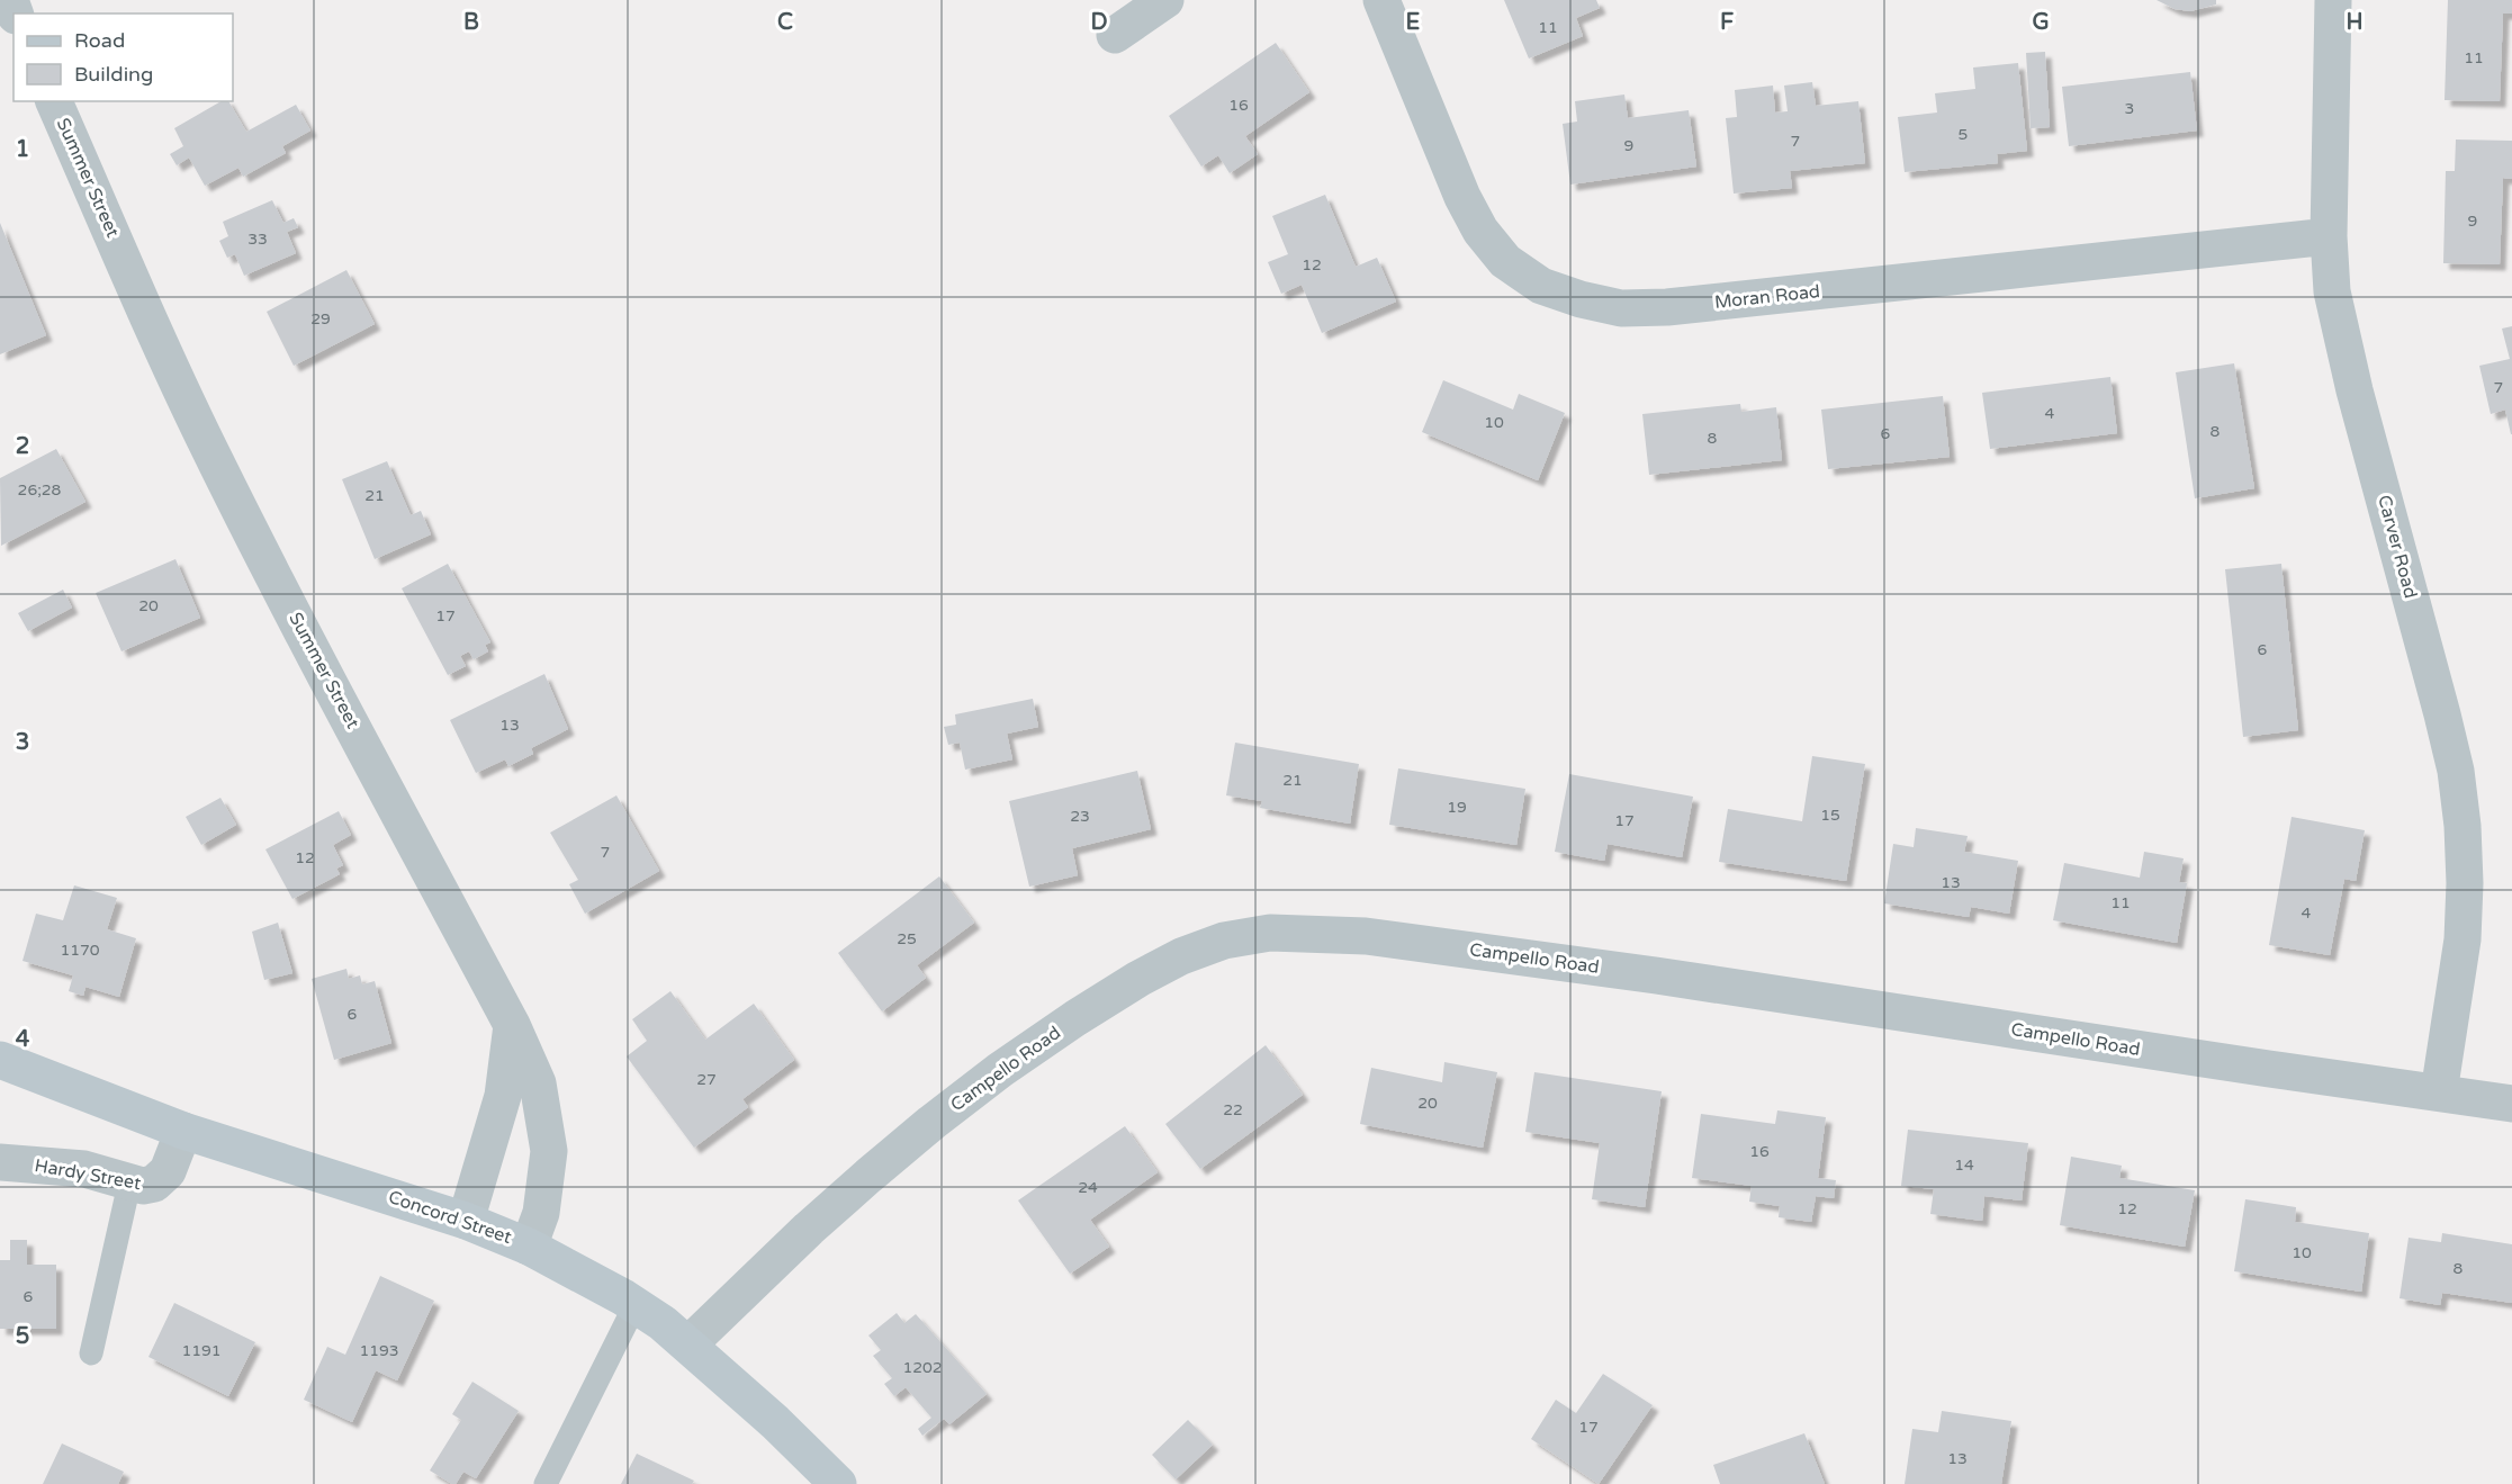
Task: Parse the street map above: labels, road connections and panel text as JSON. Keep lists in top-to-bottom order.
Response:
{
  "streets": {
    "main road": ["Concord Street"],
    "street": [
      "Summer Street",
      "Moran Road",
      "Carver Road",
      "Campello Road",
      "Hardy Street"
    ]
  },
  "crossings": [
    ["Summer Street", "Concord Street"],
    ["Moran Road", "Carver Road"],
    ["Carver Road", "Campello Road"],
    ["Campello Road", "Concord Street"],
    ["Hardy Street", "Concord Street"]
  ],
  "house_numbers": [
    "11",
    "11",
    "16",
    "3",
    "5",
    "7",
    "9",
    "9",
    "33",
    "12",
    "29",
    "7",
    "4",
    "10",
    "8",
    "6",
    "8",
    "26;28",
    "21",
    "20",
    "17",
    "6",
    "13",
    "21",
    "19",
    "15",
    "23",
    "17",
    "7",
    "12",
    "13",
    "11",
    "4",
    "25",
    "1170",
    "6",
    "27",
    "20",
    "22",
    "16",
    "14",
    "24",
    "12",
    "10",
    "8",
    "6",
    "1191",
    "1193",
    "1202",
    "17",
    "13"
  ],
  "legend": ["Road", "Building"],
  "grid": {
    "columns": [
      "B",
      "C",
      "D",
      "E",
      "F",
      "G",
      "H"
    ],
    "rows": [
      "1",
      "2",
      "3",
      "4",
      "5"
    ]
  }
}
